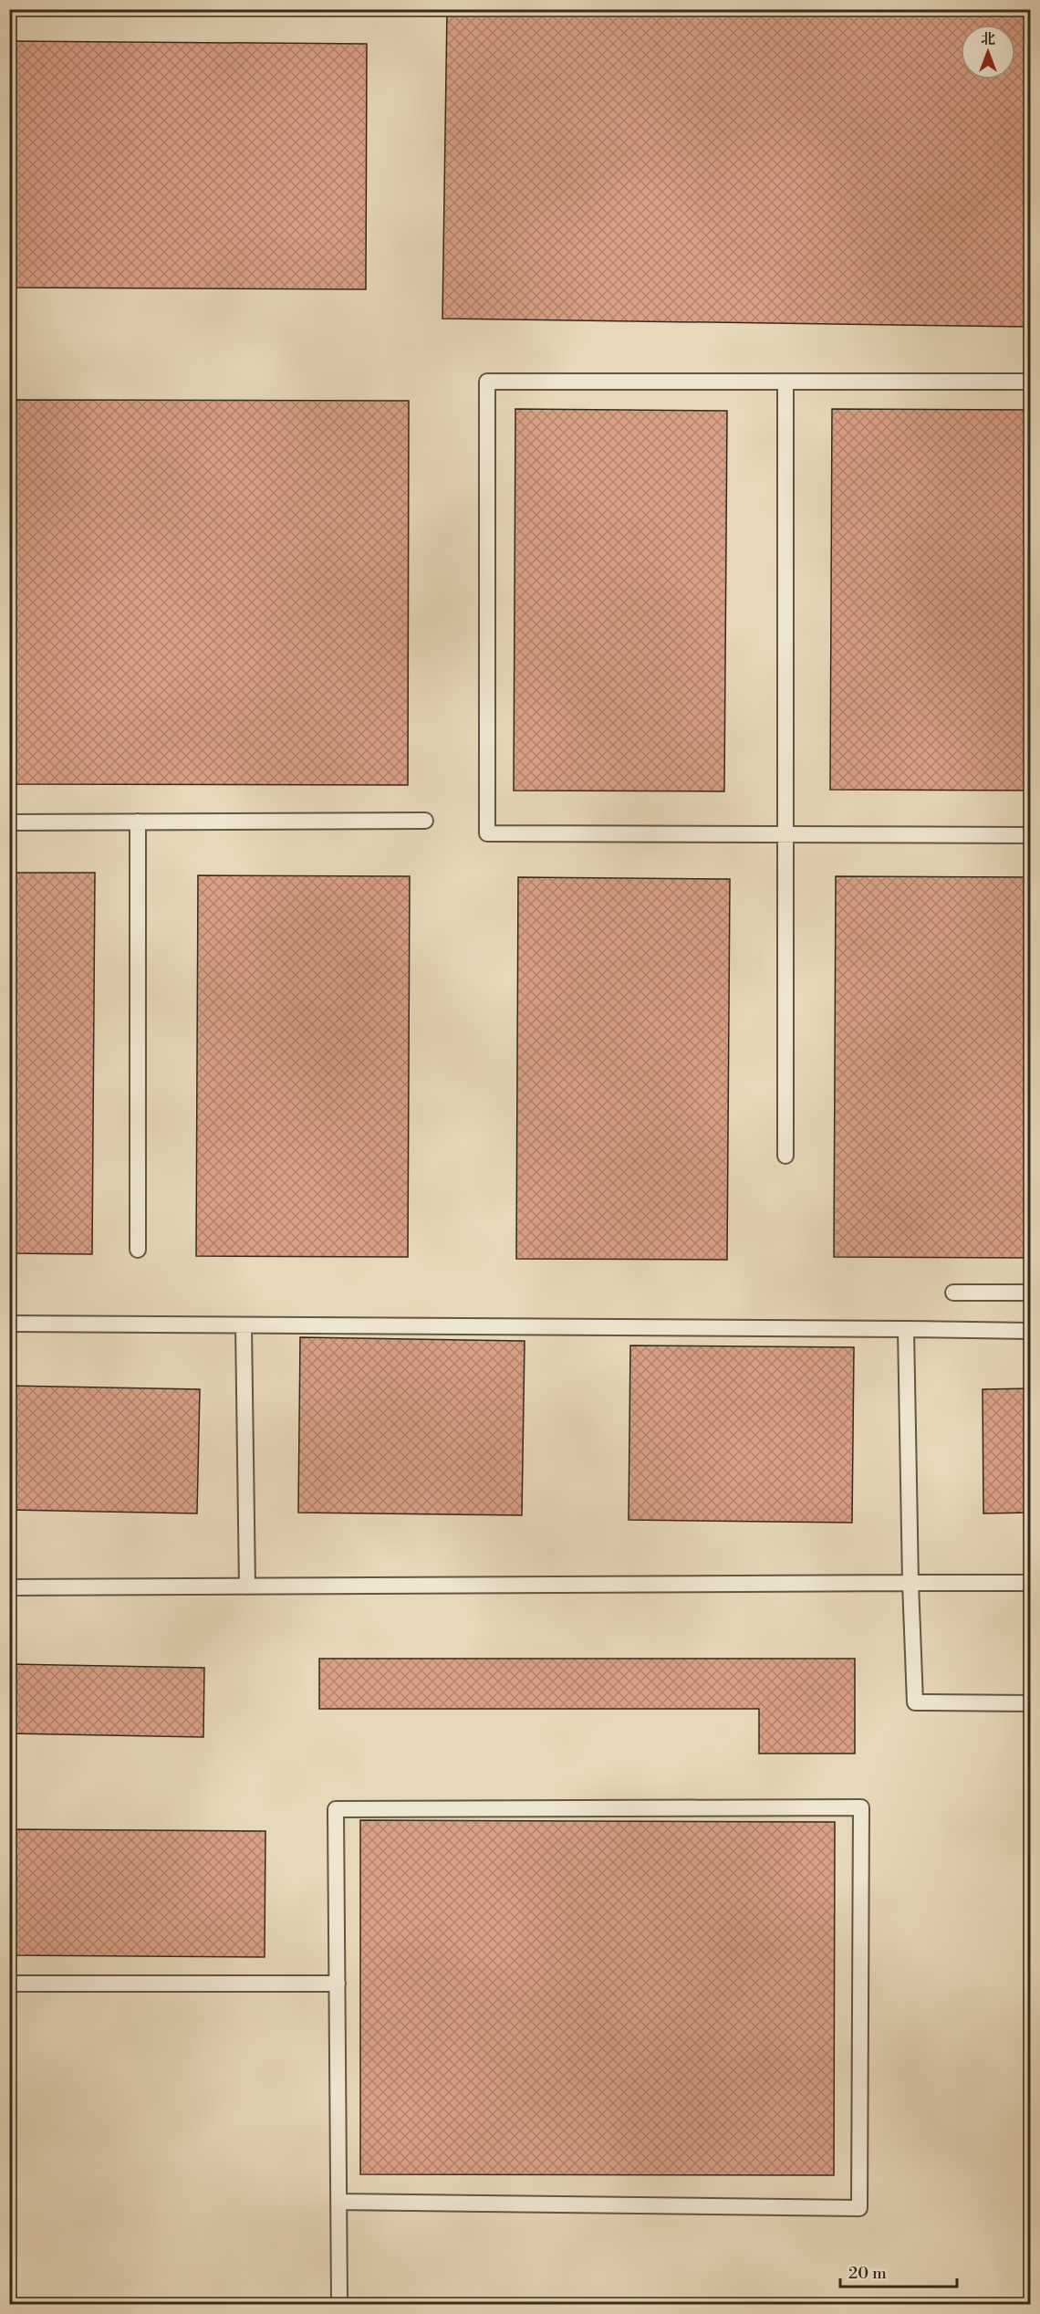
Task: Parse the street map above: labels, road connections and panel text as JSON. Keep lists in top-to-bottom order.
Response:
{
  "scale_bar": "20 m",
  "north": "top"
}
